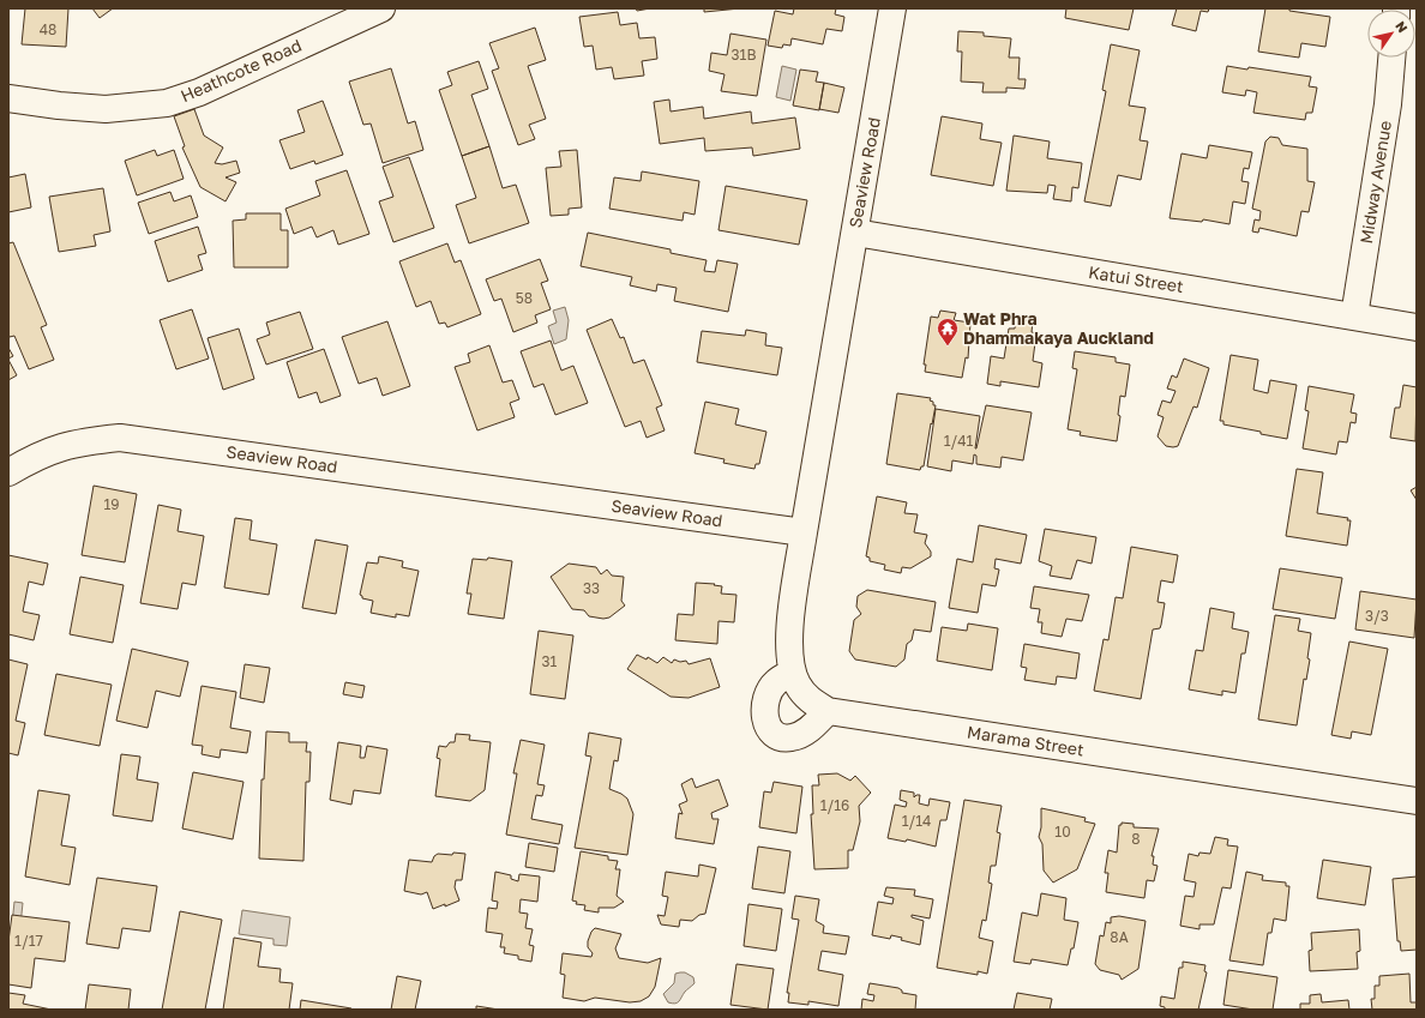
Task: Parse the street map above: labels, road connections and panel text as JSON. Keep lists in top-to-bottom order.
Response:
{
  "streets": {
    "street": [
      "Heathcote Road",
      "Seaview Road",
      "Midway Avenue",
      "Katui Street",
      "Marama Street"
    ]
  },
  "crossings": [
    ["Seaview Road", "Katui Street"],
    ["Seaview Road", "Marama Street"],
    ["Midway Avenue", "Katui Street"]
  ],
  "places": {
    "temple": ["Wat Phra Dhammakaya Auckland"]
  },
  "house_numbers": [
    "48",
    "31B",
    "58",
    "1/41",
    "19",
    "33",
    "3/3",
    "31",
    "1/16",
    "1/14",
    "10",
    "8",
    "8A",
    "1/17"
  ],
  "north": "top right"
}
